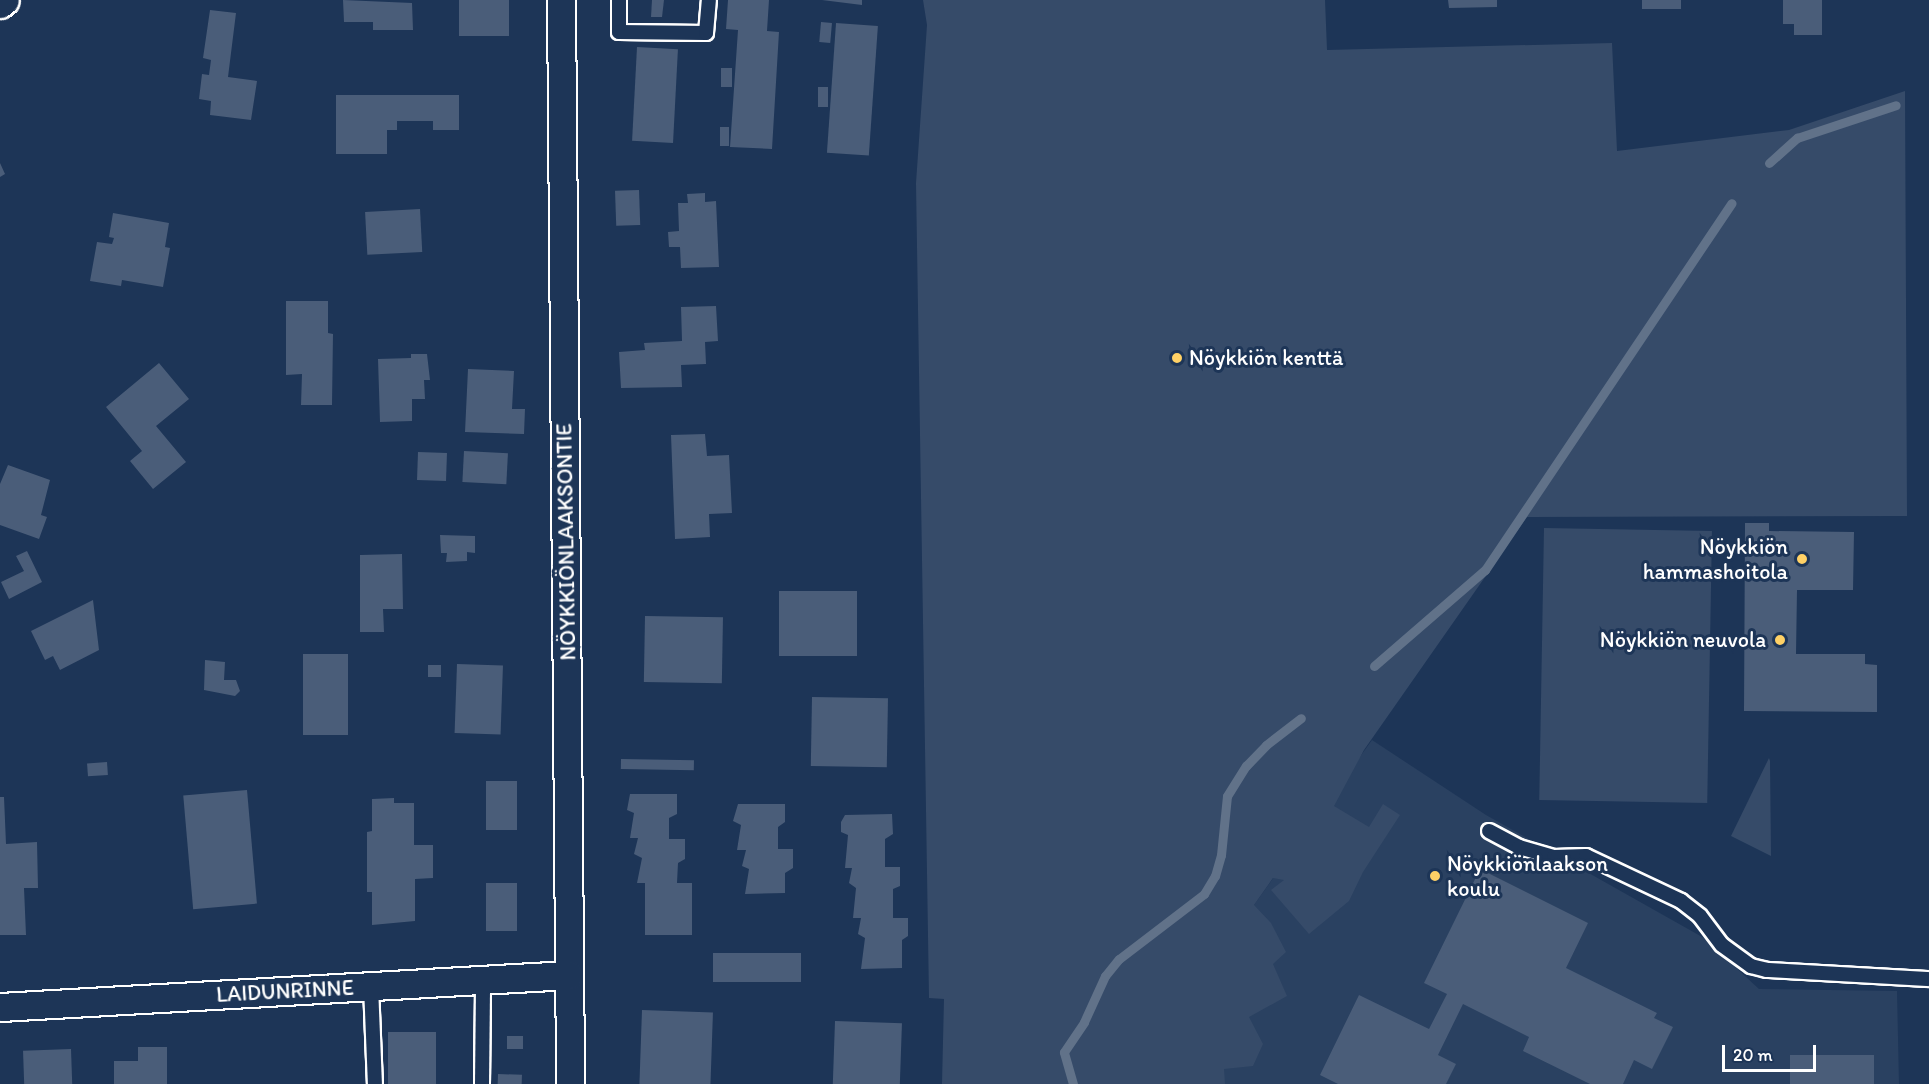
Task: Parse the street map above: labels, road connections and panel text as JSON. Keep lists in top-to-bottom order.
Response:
{
  "streets": {
    "street": ["NÖYKKIÖNLAAKSONTIE", "LAIDUNRINNE"]
  },
  "crossings": [
    ["NÖYKKIÖNLAAKSONTIE", "LAIDUNRINNE"]
  ],
  "places": [
    "Nöykkiön kenttä",
    "Nöykkiön hammashoitola",
    "Nöykkiön neuvola",
    "Nöykkiönlaakson koulu"
  ],
  "scale_bar": "20 m"
}
